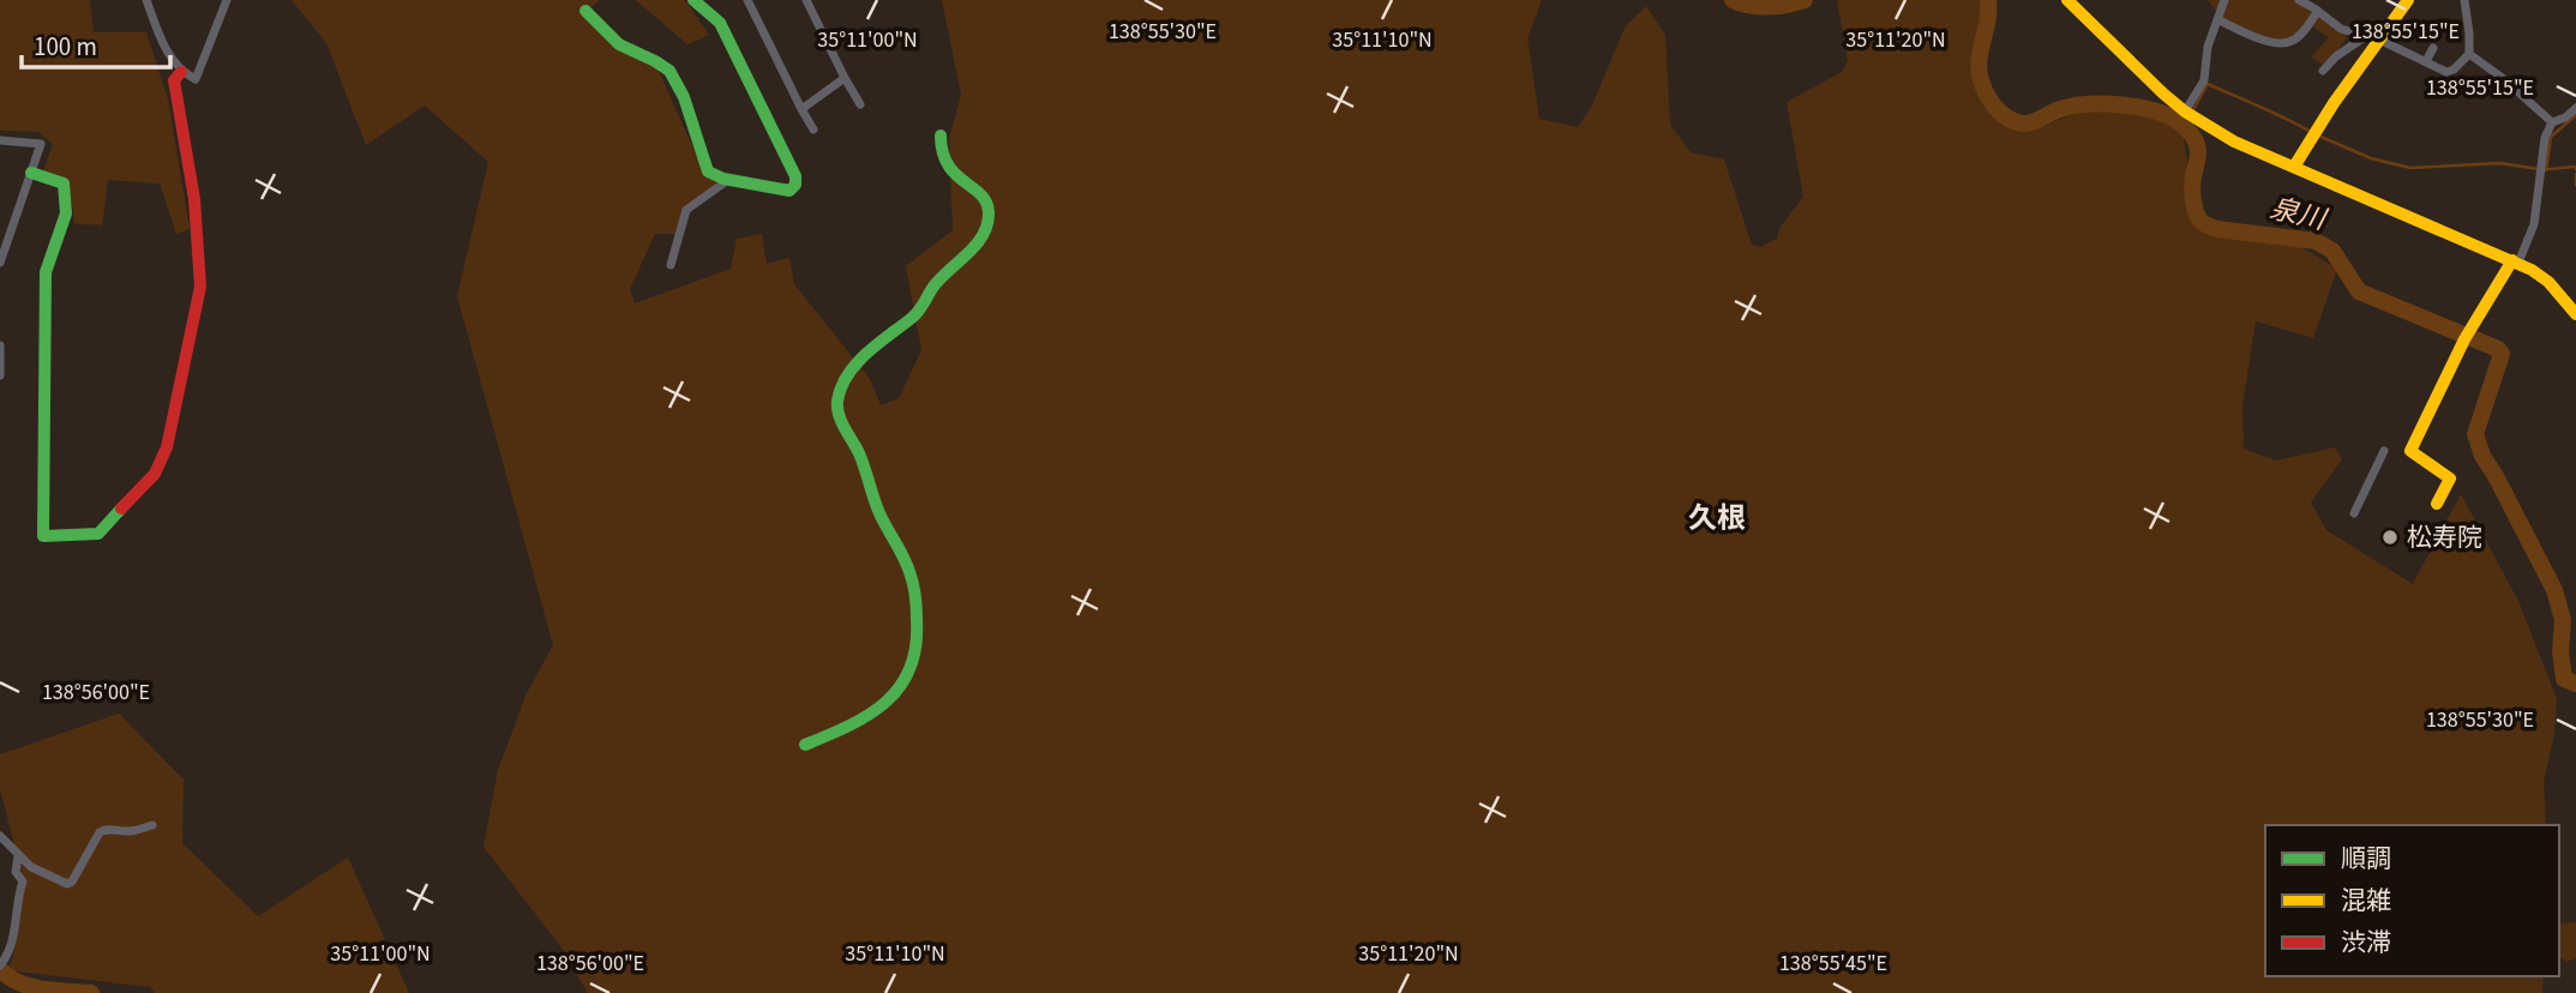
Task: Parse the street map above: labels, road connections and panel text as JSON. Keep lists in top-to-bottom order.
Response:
{
  "districts": ["久根"],
  "water": ["泉川"],
  "places": ["松寿院"],
  "legend": ["順調", "混雑", "渋滞"],
  "scale_bar": "100 m",
  "coordinates": [
    "138°55'15\"E",
    "138°55'30\"E",
    "35°11'00\"N",
    "35°11'10\"N",
    "35°11'20\"N",
    "138°56'00\"E",
    "138°55'45\"E"
  ]
}
